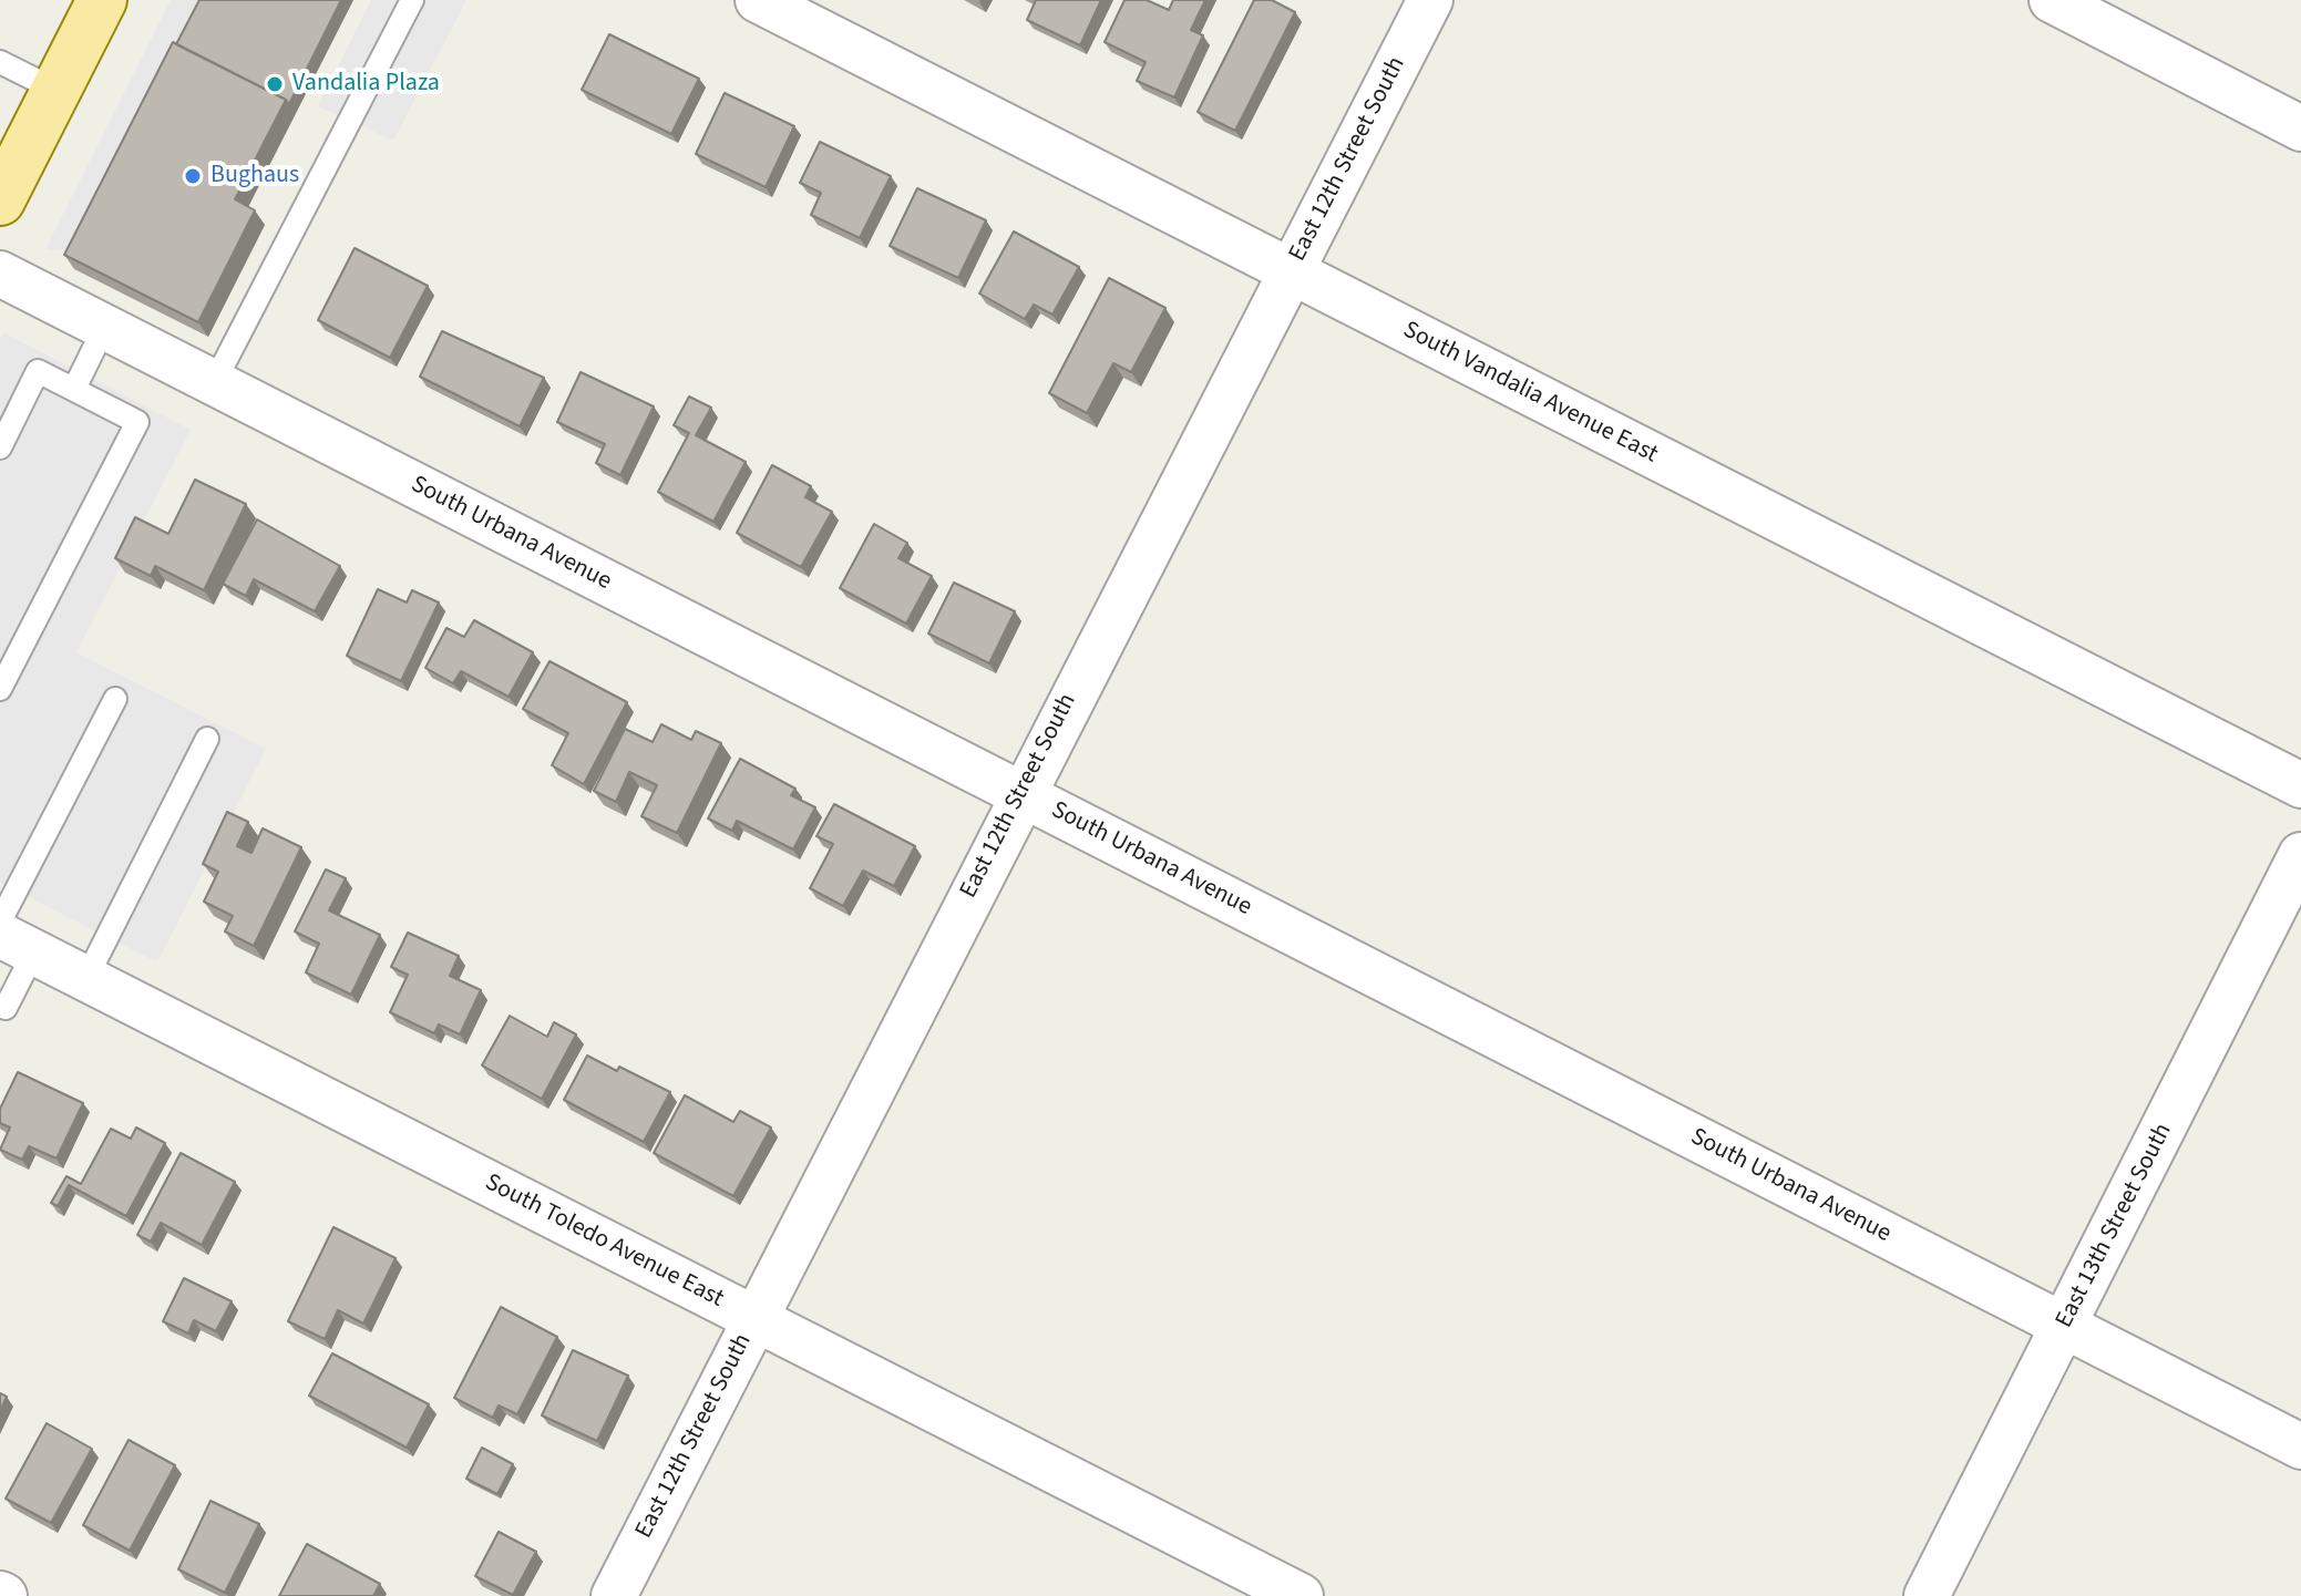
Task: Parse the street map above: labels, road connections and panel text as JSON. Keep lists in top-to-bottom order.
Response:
{
  "streets": {
    "street": [
      "East 12th Street South",
      "South Vandalia Avenue East",
      "South Urbana Avenue",
      "East 13th Street South",
      "South Toledo Avenue East"
    ]
  },
  "crossings": [
    ["East 12th Street South", "South Vandalia Avenue East"],
    ["East 12th Street South", "South Urbana Avenue"],
    ["East 12th Street South", "South Toledo Avenue East"],
    ["South Urbana Avenue", "East 13th Street South"]
  ],
  "places": ["Vandalia Plaza", "Bughaus"]
}
